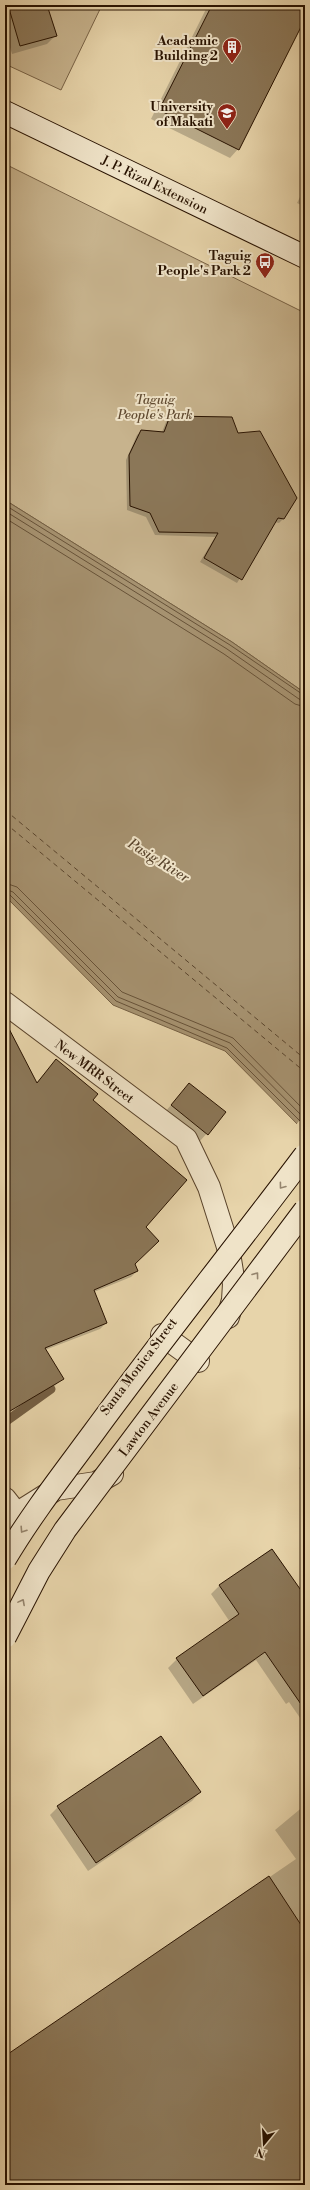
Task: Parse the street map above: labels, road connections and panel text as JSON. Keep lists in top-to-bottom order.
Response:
{
  "streets": {
    "main road": [
      "J. P. Rizal Extension",
      "New MRR Street",
      "Santa Monica Street",
      "Lawton Avenue"
    ]
  },
  "crossings": [
    ["New MRR Street", "Santa Monica Street"]
  ],
  "water": ["Pasig River"],
  "parks": ["Taguig People's Park"],
  "places": {
    "building": ["Academic Building 2"],
    "school or university": ["University of Makati"],
    "bus stop": ["Taguig People's Park 2"]
  },
  "north": "bottom"
}
